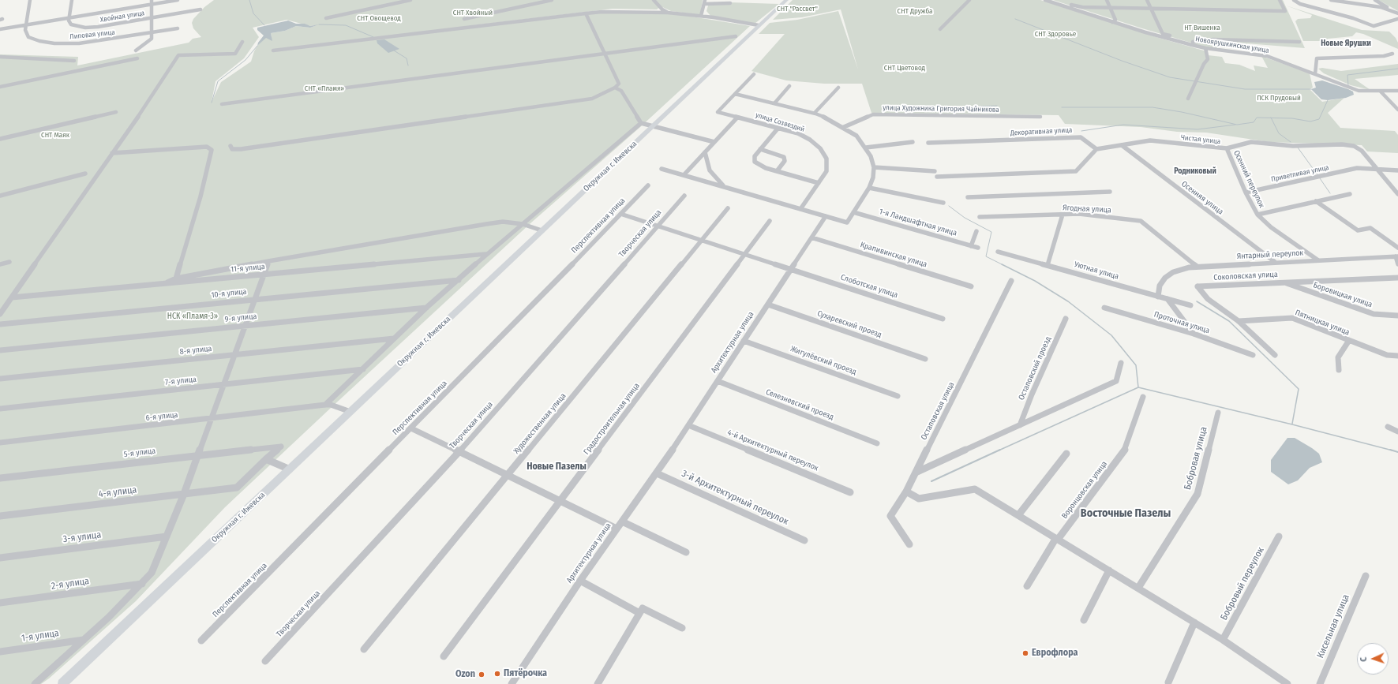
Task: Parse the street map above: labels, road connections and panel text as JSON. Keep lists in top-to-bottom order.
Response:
{
  "streets": {
    "main road": ["Окружная г. Ижевска"],
    "street": [
      "Хвойная улица",
      "Липовая улица",
      "Новоярушкинская улица",
      "улица Художника Григория Чайникова",
      "улица Созвездий",
      "Декоративная улица",
      "Чистая улица",
      "Приветливая улица",
      "Осенний переулок",
      "Осенняя улица",
      "Ягодная улица",
      "1-я Ландшафтная улица",
      "Перспективная улица",
      "Творческая улица",
      "Крапивинская улица",
      "Янтарный переулок",
      "11-я улица",
      "Уютная улица",
      "Соколовская улица",
      "Слоботская улица",
      "10-я улица",
      "Боровицкая улица",
      "9-я улица",
      "Проточная улица",
      "Пятницкая улица",
      "Сухаревский проезд",
      "Архитектурная улица",
      "8-я улица",
      "Жигулёвский проезд",
      "Остаповский проезд",
      "7-я улица",
      "Селезневский проезд",
      "Остаповская улица",
      "6-я улица",
      "Градостроительная улица",
      "Художественная улица",
      "4-й Архитектурный переулок",
      "5-я улица",
      "Бобровая улица",
      "Воронцовская улица",
      "4-я улица",
      "3-й Архитектурный переулок",
      "3-я улица",
      "2-я улица",
      "Бобровый переулок",
      "Кисельная улица",
      "1-я улица"
    ]
  },
  "crossings": [
    ["Декоративная улица", "Чистая улица"],
    ["Чистая улица", "Приветливая улица"],
    ["Чистая улица", "Осенний переулок"],
    ["Чистая улица", "Осенняя улица"],
    ["Окружная г. Ижевска", "6-я улица"],
    ["Приветливая улица", "Осенний переулок"],
    ["Осенний переулок", "Янтарный переулок"],
    ["Осенняя улица", "Янтарный переулок"],
    ["Ягодная улица", "Янтарный переулок"],
    ["Перспективная улица", "Слоботская улица"],
    ["Творческая улица", "Слоботская улица"],
    ["Крапивинская улица", "Архитектурная улица"],
    ["Янтарный переулок", "Уютная улица"],
    ["Соколовская улица", "Боровицкая улица"],
    ["Соколовская улица", "Пятницкая улица"],
    ["Слоботская улица", "Архитектурная улица"],
    ["Слоботская улица", "Градостроительная улица"],
    ["Слоботская улица", "Художественная улица"],
    ["Сухаревский проезд", "Архитектурная улица"],
    ["Архитектурная улица", "Жигулёвский проезд"],
    ["Архитектурная улица", "Селезневский проезд"],
    ["Архитектурная улица", "4-й Архитектурный переулок"],
    ["Архитектурная улица", "3-й Архитектурный переулок"],
    ["5-я улица", "4-я улица"]
  ],
  "districts": [
    "Новые Ярушки",
    "Родниковый",
    "Новые Пазелы",
    "Восточные Пазелы"
  ],
  "parks": [
    "СНТ \"Рассвет\"",
    "СНТ Дружба",
    "СНТ Хвойный",
    "СНТ Овощевод",
    "НТ Вишенка",
    "СНТ Здоровье",
    "СНТ Цветовод",
    "СНТ «Пламя»",
    "ПСК Прудовый",
    "СНТ Маяк",
    "НСК «Пламя-3»"
  ],
  "places": ["Еврофлора", "Пятёрочка", "Ozon"],
  "north": "left"
}
